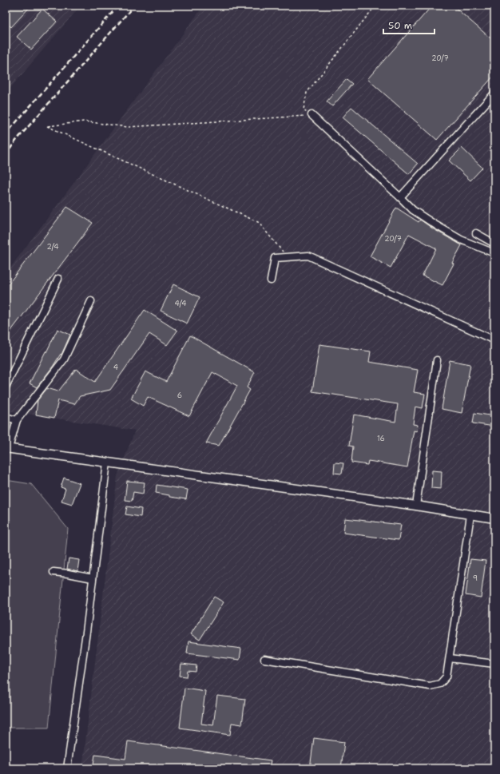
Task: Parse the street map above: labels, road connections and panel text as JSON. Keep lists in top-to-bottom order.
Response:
{
  "house_numbers": [
    "20/7",
    "20/7",
    "2/4",
    "4/4",
    "4",
    "6",
    "16",
    "9"
  ],
  "scale_bar": "50 m"
}
